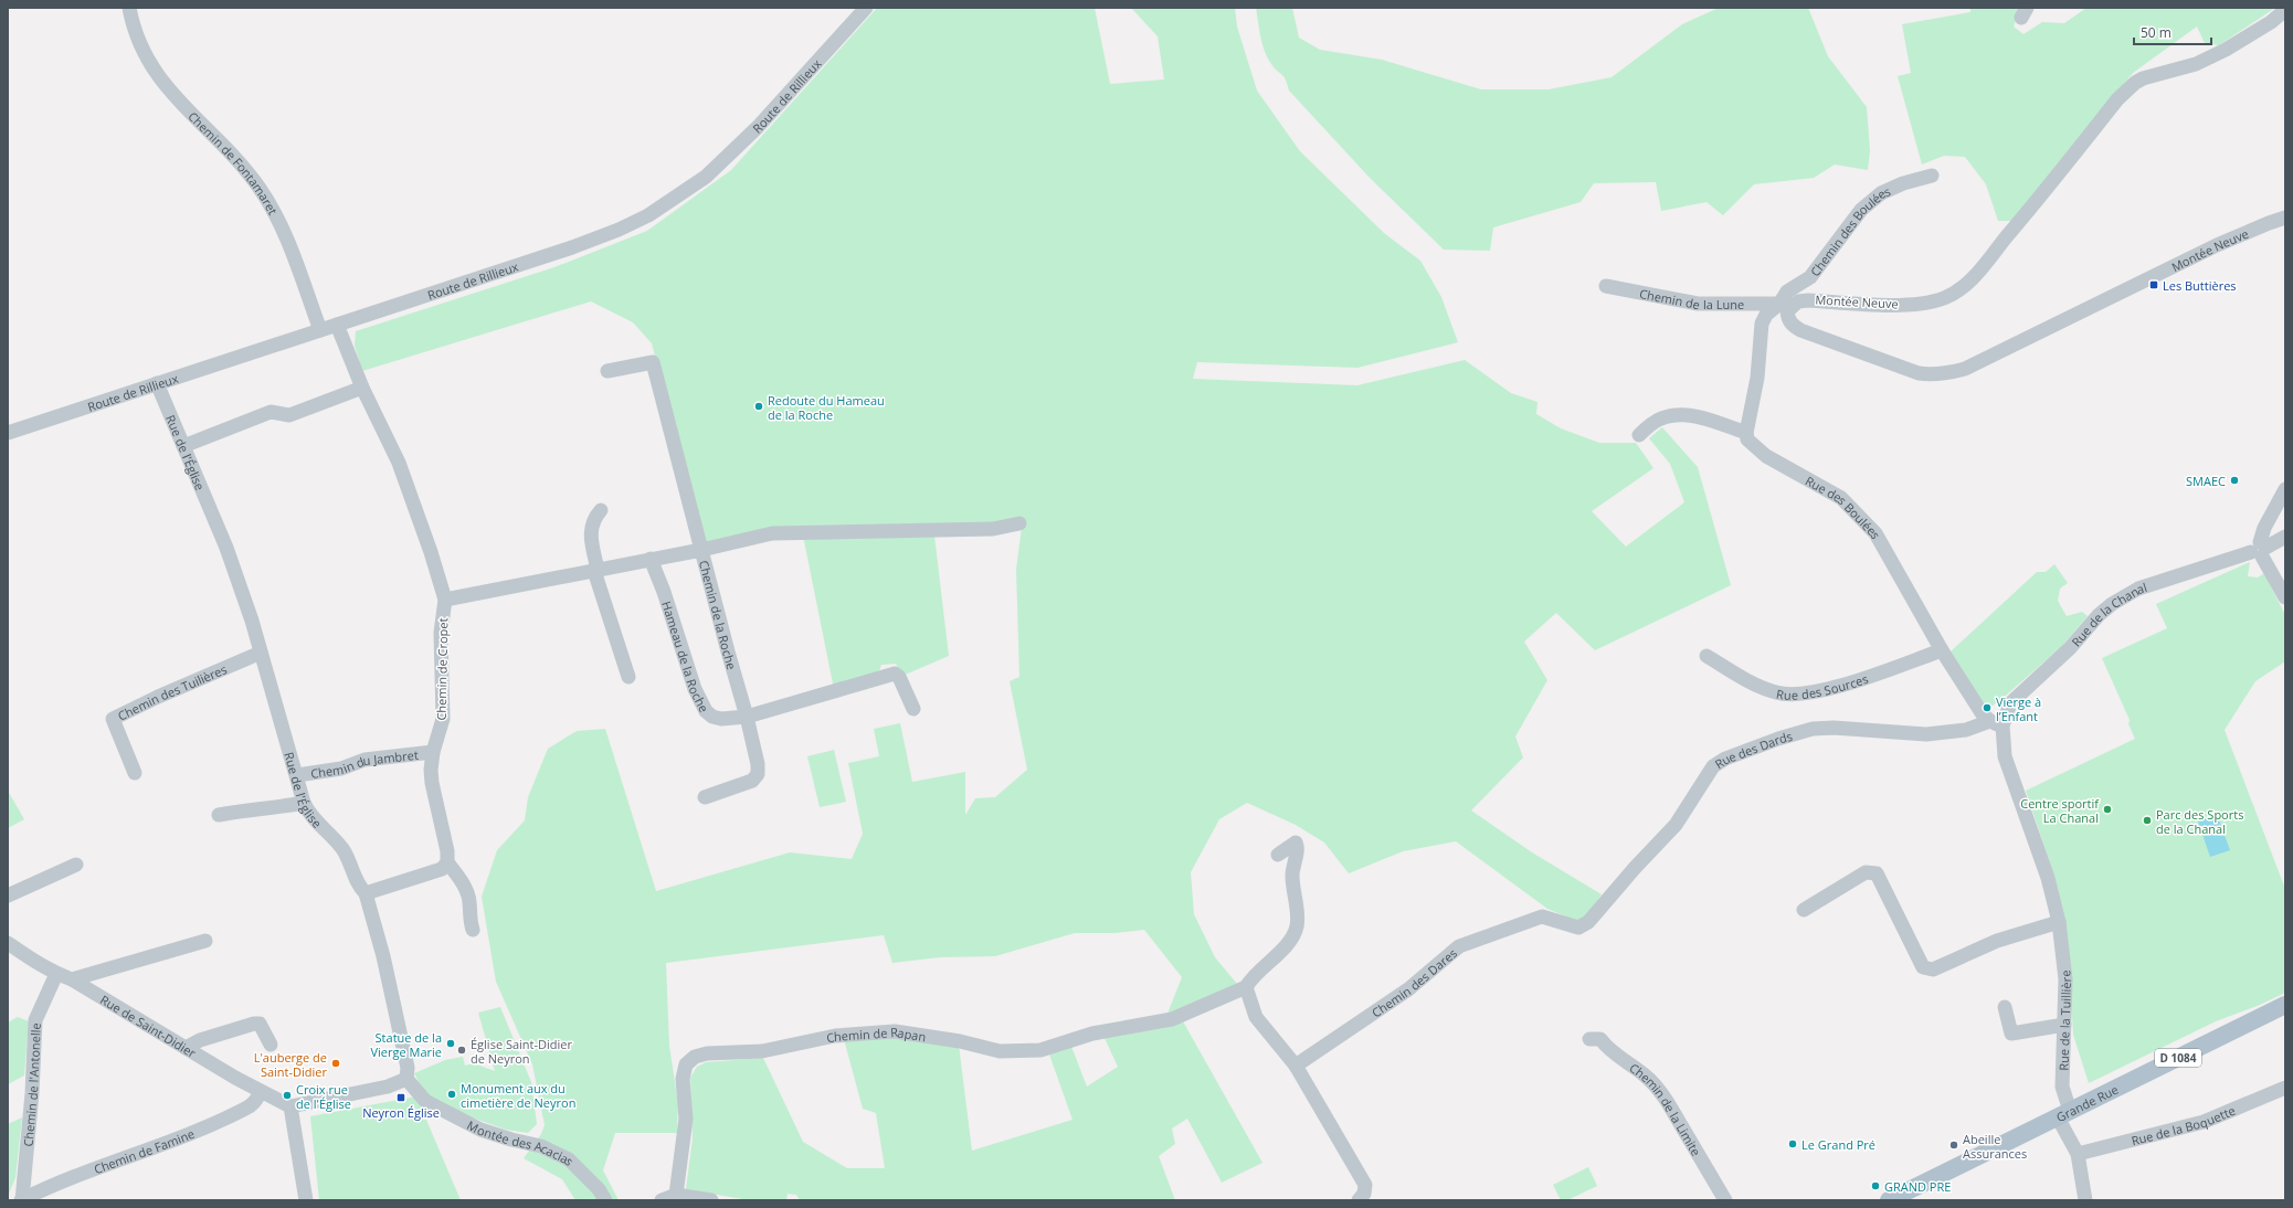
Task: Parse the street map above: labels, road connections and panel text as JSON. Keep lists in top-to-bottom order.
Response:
{
  "streets": {
    "main road": ["D 1084", "Grande Rue"],
    "street": [
      "Route de Rillieux",
      "Chemin de Fontamaret",
      "Chemin des Boulées",
      "Montée Neuve",
      "Chemin de la Lune",
      "Rue de l'Église",
      "Rue des Boulées",
      "Chemin de la Roche",
      "Rue de la Chanal",
      "Hameau de la Roche",
      "Chemin de Cropet",
      "Rue des Sources",
      "Chemin des Tuilières",
      "Rue des Dards",
      "Chemin du Jambret",
      "Chemin des Dares",
      "Rue de la Tuillière",
      "Rue de Saint-Didier",
      "Chemin de Rapan",
      "Chemin de l'Antonelle",
      "Chemin de la Limite",
      "Rue de la Boquette",
      "Montée des Acacias",
      "Chemin de Famine"
    ]
  },
  "crossings": [
    ["Route de Rillieux", "Chemin de Fontamaret"],
    ["Route de Rillieux", "Rue de l'Église"],
    ["Route de Rillieux", "Chemin de Cropet"],
    ["Chemin des Boulées", "Montée Neuve"],
    ["Chemin des Boulées", "Chemin de la Lune"],
    ["Montée Neuve", "Chemin de la Lune"],
    ["Rue de l'Église", "Chemin des Tuilières"],
    ["Rue de l'Église", "Chemin du Jambret"],
    ["Rue de l'Église", "Montée des Acacias"],
    ["Rue des Boulées", "Rue de la Chanal"],
    ["Rue des Boulées", "Rue des Sources"],
    ["Rue des Boulées", "Rue des Dards"],
    ["Rue des Boulées", "Rue de la Tuillière"],
    ["Chemin de la Roche", "Hameau de la Roche"],
    ["Chemin de la Roche", "Chemin de Cropet"],
    ["Rue de la Chanal", "Rue des Dards"],
    ["Rue de la Chanal", "Rue de la Tuillière"],
    ["Chemin de Cropet", "Chemin du Jambret"],
    ["Rue des Dards", "Chemin des Dares"],
    ["Rue des Dards", "Rue de la Tuillière"],
    ["Rue de la Tuillière", "Grande Rue"],
    ["Rue de la Tuillière", "Rue de la Boquette"],
    ["Rue de Saint-Didier", "Chemin de l'Antonelle"],
    ["Rue de Saint-Didier", "Chemin de Famine"],
    ["Chemin de l'Antonelle", "Chemin de Famine"]
  ],
  "places": {
    "transit": ["Les Buttières", "Neyron Église"],
    "other": [
      "Redoute du Hameau de la Roche",
      "SMAEC",
      "Vierge à l’Enfant",
      "Centre sportif La Chanal",
      "Parc des Sports de la Chanal",
      "Statue de la Vierge Marie",
      "Église Saint-Didier de Neyron",
      "L'auberge de Saint-Didier",
      "Monument aux du cimetière de Neyron",
      "Croix rue de l'Église",
      "Le Grand Pré",
      "Abeille Assurances",
      "GRAND PRE"
    ]
  },
  "scale_bar": "50 m"
}
